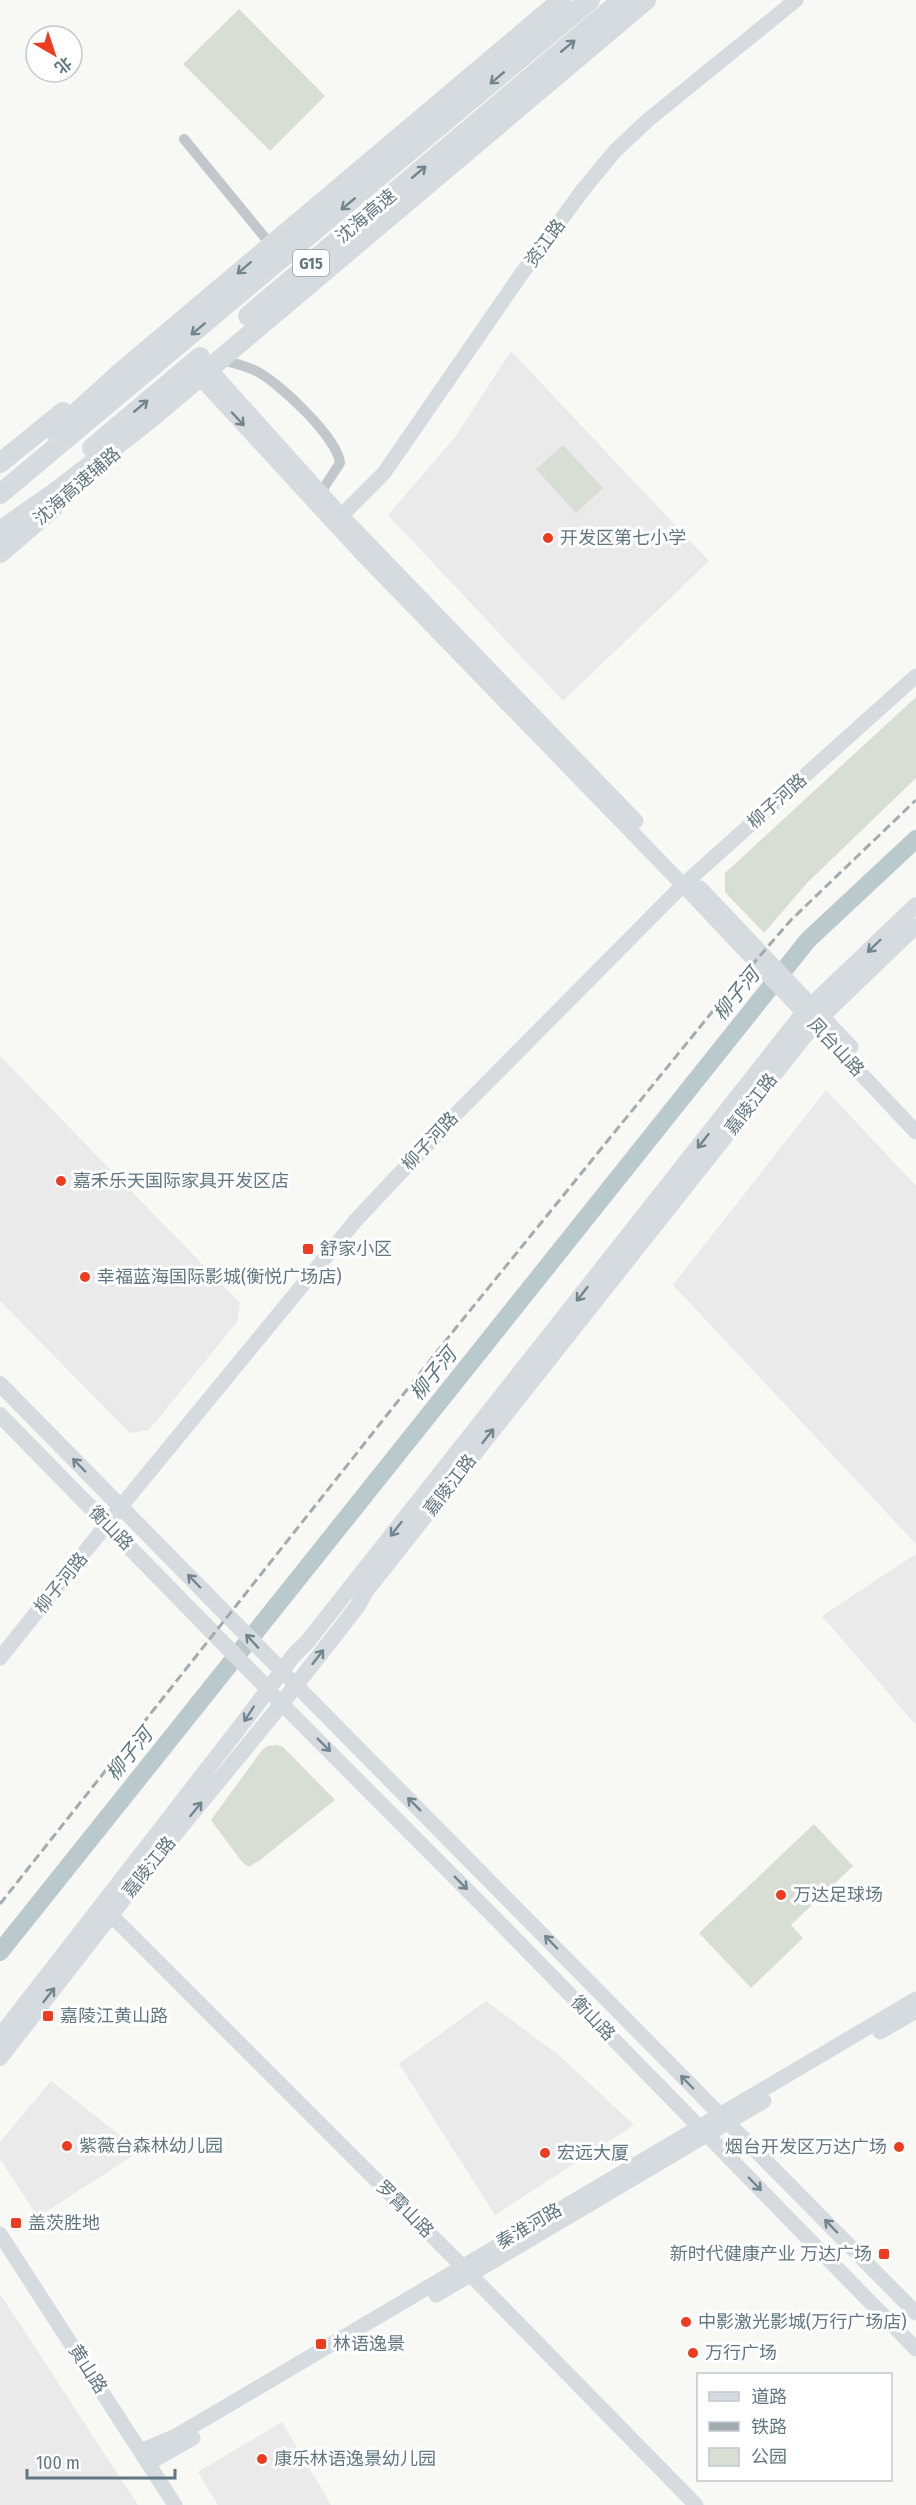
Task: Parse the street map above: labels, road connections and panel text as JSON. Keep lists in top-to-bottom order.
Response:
{
  "streets": {
    "highway": ["沈海高速", "G15", "沈海高速辅路"],
    "main road": ["嘉陵江路", "衡山路"],
    "street": [
      "资江路",
      "柳子河路",
      "凤台山路",
      "罗霄山路",
      "秦淮河路",
      "黄山路"
    ]
  },
  "crossings": [
    ["资江路", "凤台山路"],
    ["柳子河路", "凤台山路"],
    ["柳子河路", "衡山路"],
    ["凤台山路", "嘉陵江路"],
    ["嘉陵江路", "衡山路"],
    ["嘉陵江路", "罗霄山路"],
    ["衡山路", "秦淮河路"],
    ["罗霄山路", "秦淮河路"],
    ["秦淮河路", "黄山路"]
  ],
  "water": ["柳子河"],
  "places": {
    "other": [
      "开发区第七小学",
      "嘉禾乐天国际家具开发区店",
      "幸福蓝海国际影城(衡悦广场店)",
      "万达足球场",
      "紫薇台森林幼儿园",
      "烟台开发区万达广场",
      "宏远大厦",
      "中影激光影城(万行广场店)",
      "万行广场",
      "康乐林语逸景幼儿园"
    ],
    "transit": [
      "舒家小区",
      "嘉陵江黄山路",
      "盖茨胜地",
      "新时代健康产业 万达广场",
      "林语逸景"
    ]
  },
  "legend": ["道路", "铁路", "公园"],
  "scale_bar": "100 m",
  "north": "bottom right"
}
